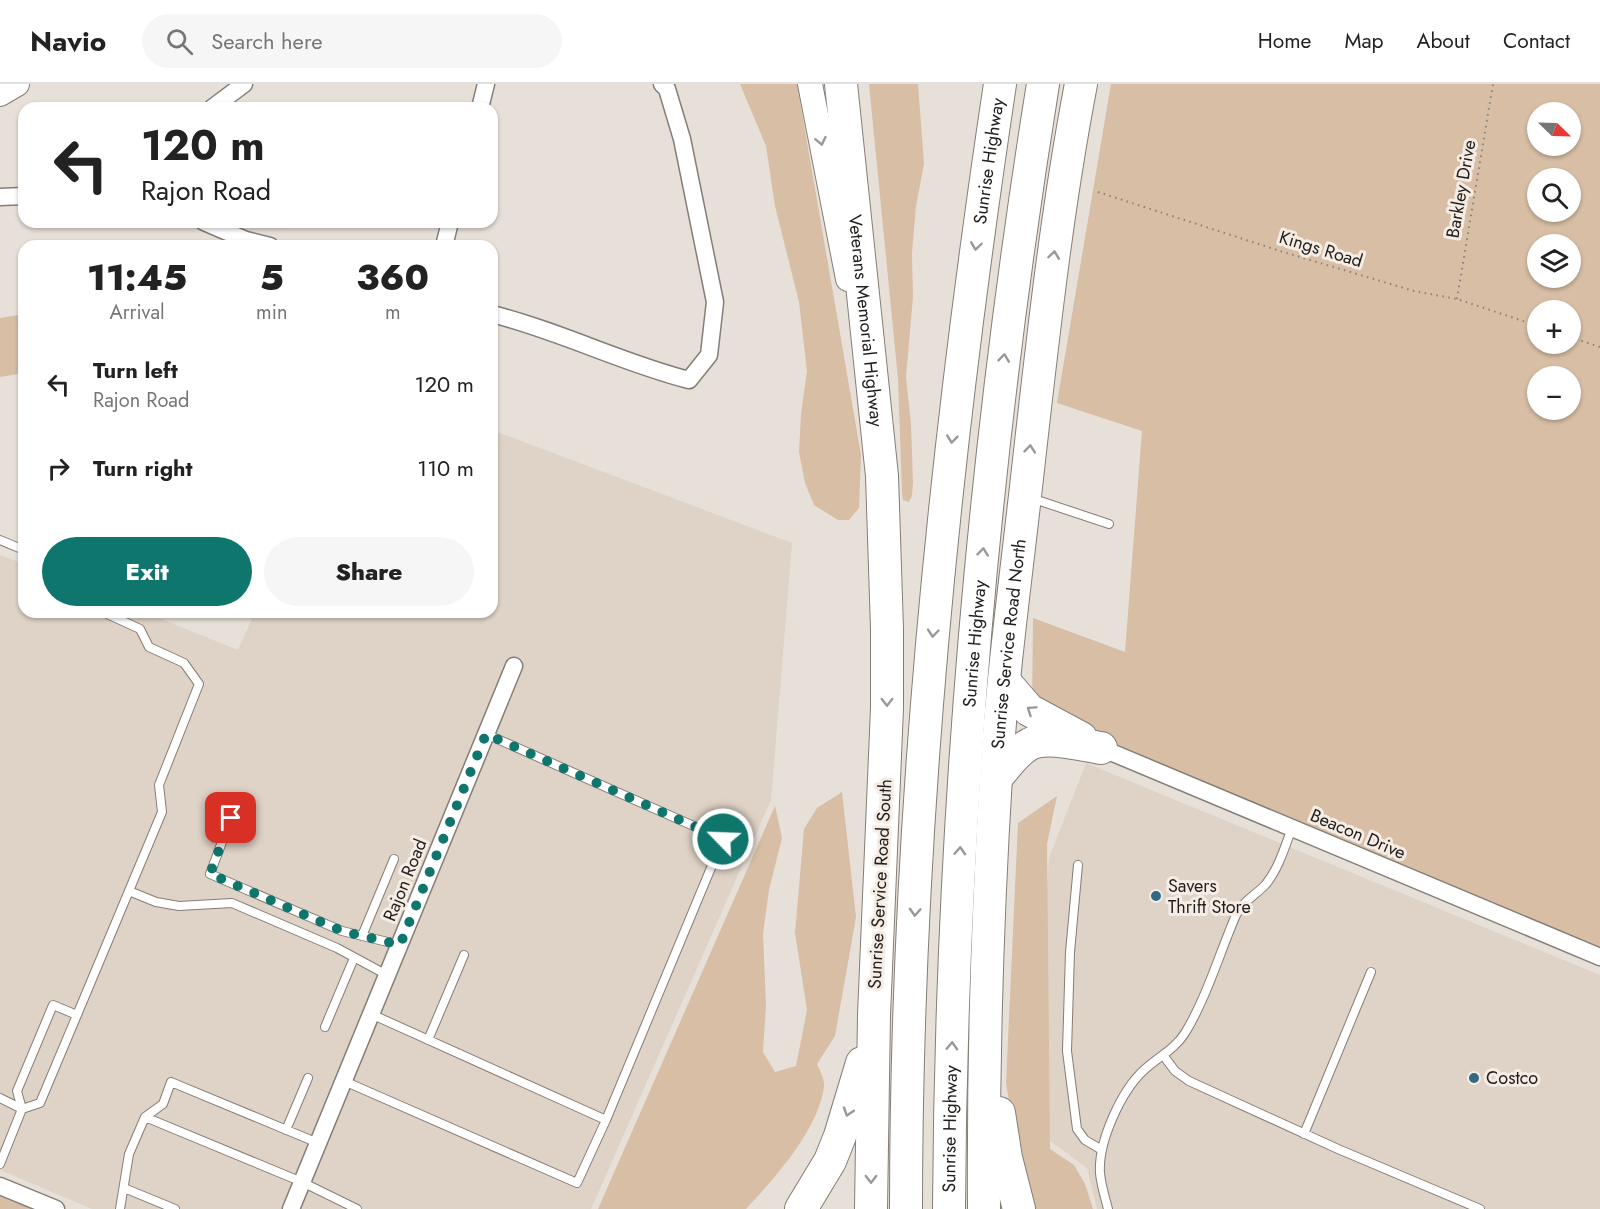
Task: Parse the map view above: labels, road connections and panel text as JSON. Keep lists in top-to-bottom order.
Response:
{
  "streets": {
    "highway": [
      "Sunrise Highway",
      "Veterans Memorial Highway",
      "Sunrise Service Road North",
      "Sunrise Service Road South"
    ],
    "street": ["Beacon Drive", "Rajon Road"],
    "path": ["Barkley Drive", "Kings Road"]
  },
  "crossings": [
    ["Barkley Drive", "Kings Road"],
    ["Veterans Memorial Highway", "Sunrise Service Road South"]
  ],
  "one_way": ["Sunrise Service Road North"],
  "places": ["Savers Thrift Store", "Costco"],
  "north": "bottom right",
  "page": {
    "header": "Navio",
    "search": "Search here",
    "nav": [
      "Home",
      "Map",
      "About",
      "Contact"
    ],
    "map_buttons": ["+", "−"],
    "turn": ["120 m", "Rajon Road"],
    "eta": [
      "11:45",
      "Arrival",
      "5",
      "min",
      "360",
      "m"
    ],
    "list": [
      {
        "name": "Turn left",
        "note": "Rajon Road",
        "value": "120 m"
      },
      {
        "name": "Turn right",
        "value": "110 m"
      }
    ],
    "buttons": ["Exit", "Share"]
  }
}
